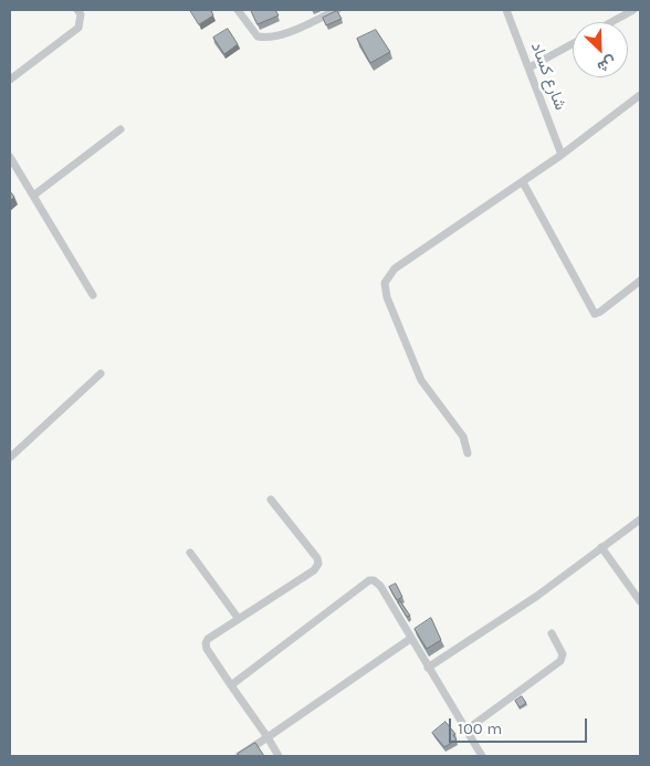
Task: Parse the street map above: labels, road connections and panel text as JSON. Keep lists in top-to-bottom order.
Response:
{
  "streets": {
    "street": ["شارع كساد"]
  },
  "scale_bar": "100 m",
  "north": "bottom right"
}
